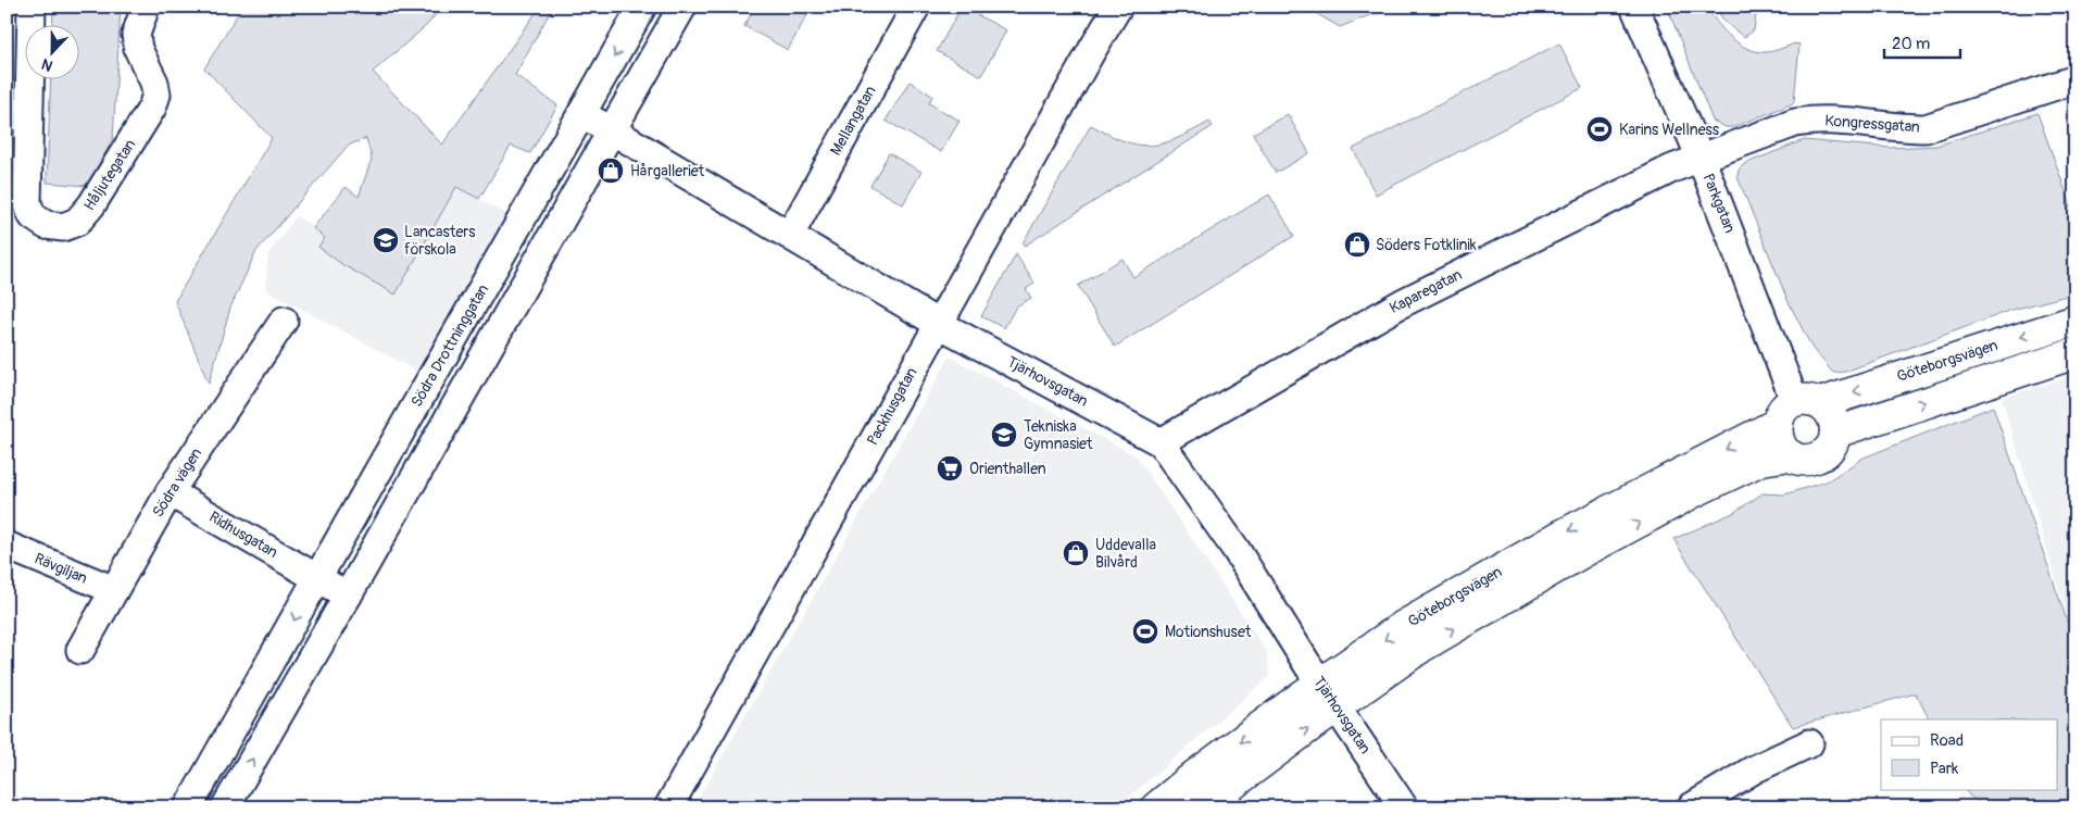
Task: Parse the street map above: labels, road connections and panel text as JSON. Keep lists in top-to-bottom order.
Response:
{
  "streets": {
    "main road": ["Göteborgsvägen"],
    "street": [
      "Mellangatan",
      "Kongressgatan",
      "Håljutegatan",
      "Parkgatan",
      "Kaparegatan",
      "Södra Drottninggatan",
      "Tjärhovsgatan",
      "Packhusgatan",
      "Södra vägen",
      "Ridhusgatan",
      "Rävgiljan"
    ]
  },
  "crossings": [
    ["Mellangatan", "Tjärhovsgatan"],
    ["Kongressgatan", "Parkgatan"],
    ["Kongressgatan", "Kaparegatan"],
    ["Parkgatan", "Kaparegatan"],
    ["Parkgatan", "Göteborgsvägen"],
    ["Kaparegatan", "Tjärhovsgatan"],
    ["Södra Drottninggatan", "Ridhusgatan"],
    ["Göteborgsvägen", "Tjärhovsgatan"],
    ["Tjärhovsgatan", "Packhusgatan"],
    ["Södra vägen", "Ridhusgatan"],
    ["Södra vägen", "Rävgiljan"]
  ],
  "places": {
    "sports": ["Karins Wellness", "Motionshuset"],
    "shop": ["Hårgalleriet", "Söders Fotklinik", "Uddevalla Bilvård"],
    "school or university": ["Lancasters förskola", "Tekniska Gymnasiet"],
    "supermarket": ["Orienthallen"]
  },
  "legend": ["Road", "Park"],
  "scale_bar": "20 m",
  "north": "bottom"
}
